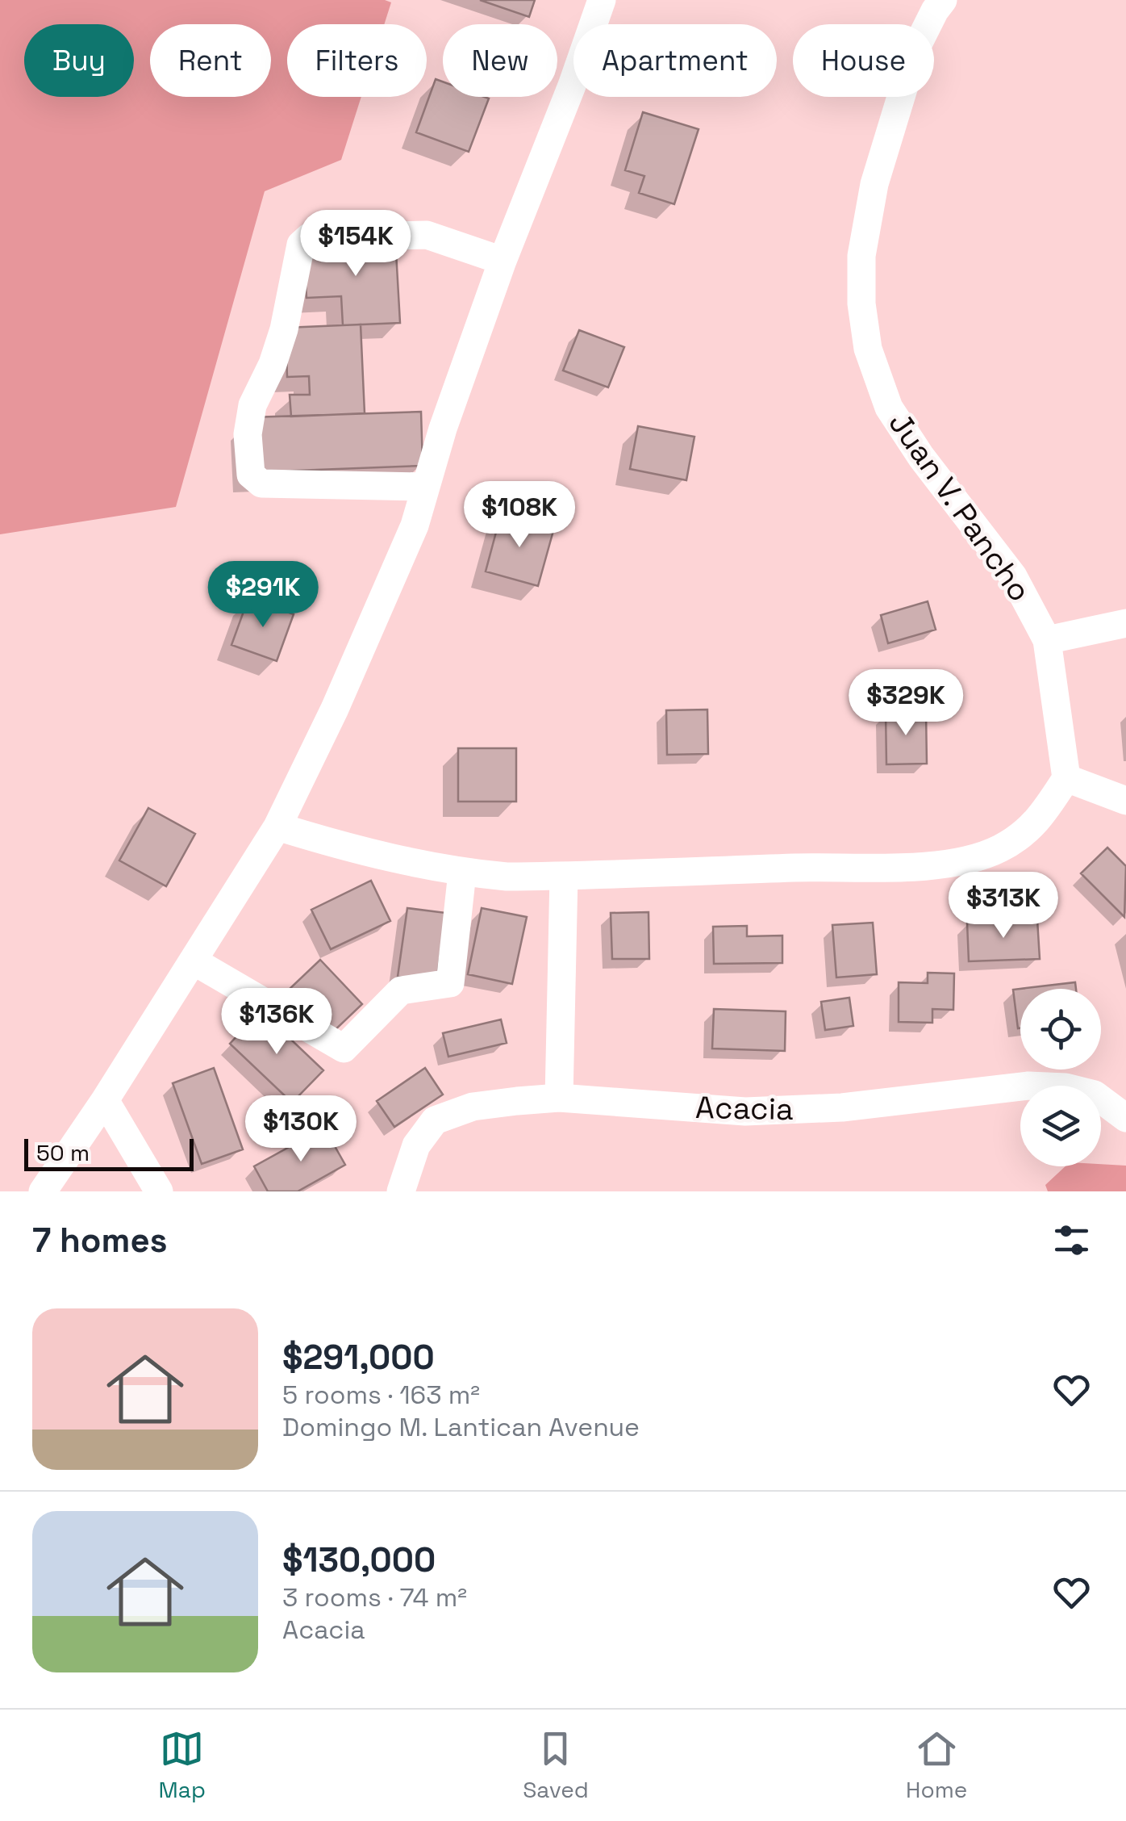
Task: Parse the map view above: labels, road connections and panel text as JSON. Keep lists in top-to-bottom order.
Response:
{
  "streets": {
    "street": ["Juan V. Pancho", "Acacia"]
  },
  "scale_bar": "50 m",
  "page": {
    "chip": [
      "Buy",
      "Rent",
      "Filters",
      "New",
      "Apartment",
      "House"
    ],
    "price": [
      "$154K",
      "$108K",
      "$291K",
      "$329K",
      "$313K",
      "$136K",
      "$130K"
    ],
    "scale": "50 m",
    "heading": "7 homes",
    "list": [
      {
        "name": "$291,000",
        "note": "5 rooms · 163 m² · Domingo M. Lantican Avenue"
      },
      {
        "name": "$130,000",
        "note": "3 rooms · 74 m² · Acacia"
      }
    ],
    "tabs": ["Map", "Saved", "Home"]
  }
}
